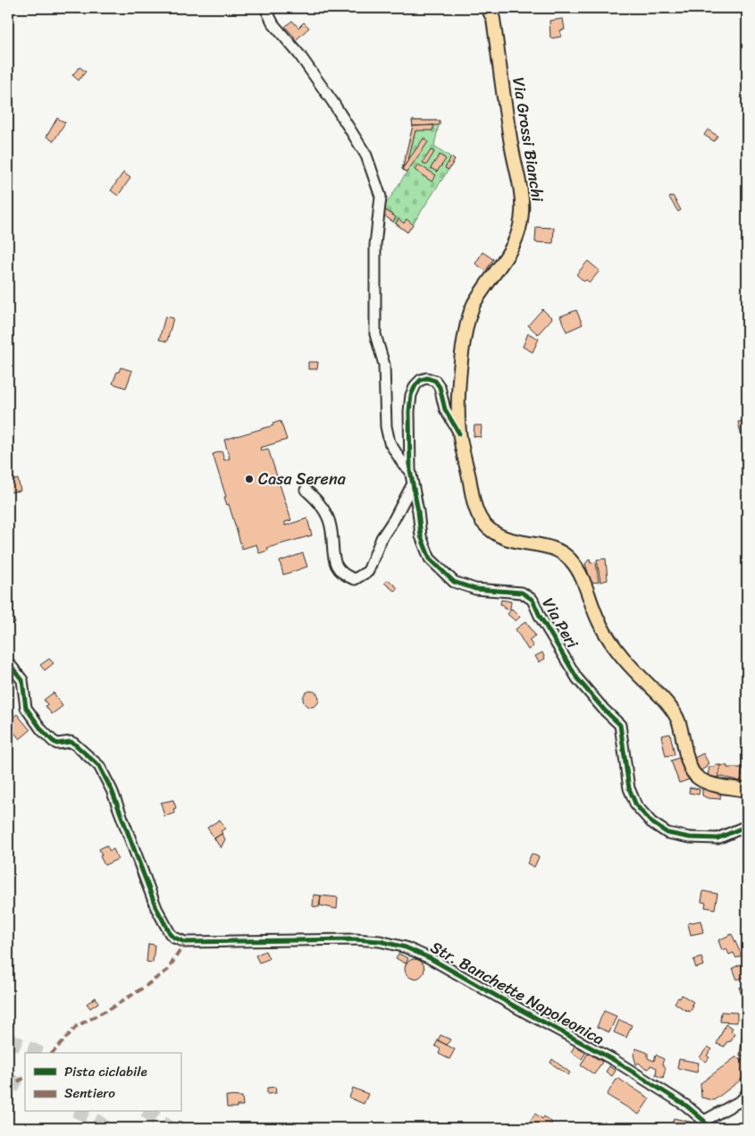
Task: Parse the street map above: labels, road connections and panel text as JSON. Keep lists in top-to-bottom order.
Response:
{
  "streets": {
    "main road": ["Via Grossi Bianchi"],
    "street": ["Via Peri", "Str. Banchette Napoleonica"]
  },
  "crossings": [
    ["Via Grossi Bianchi", "Via Peri"]
  ],
  "places": ["Casa Serena"],
  "legend": ["Pista ciclabile", "Sentiero"]
}
